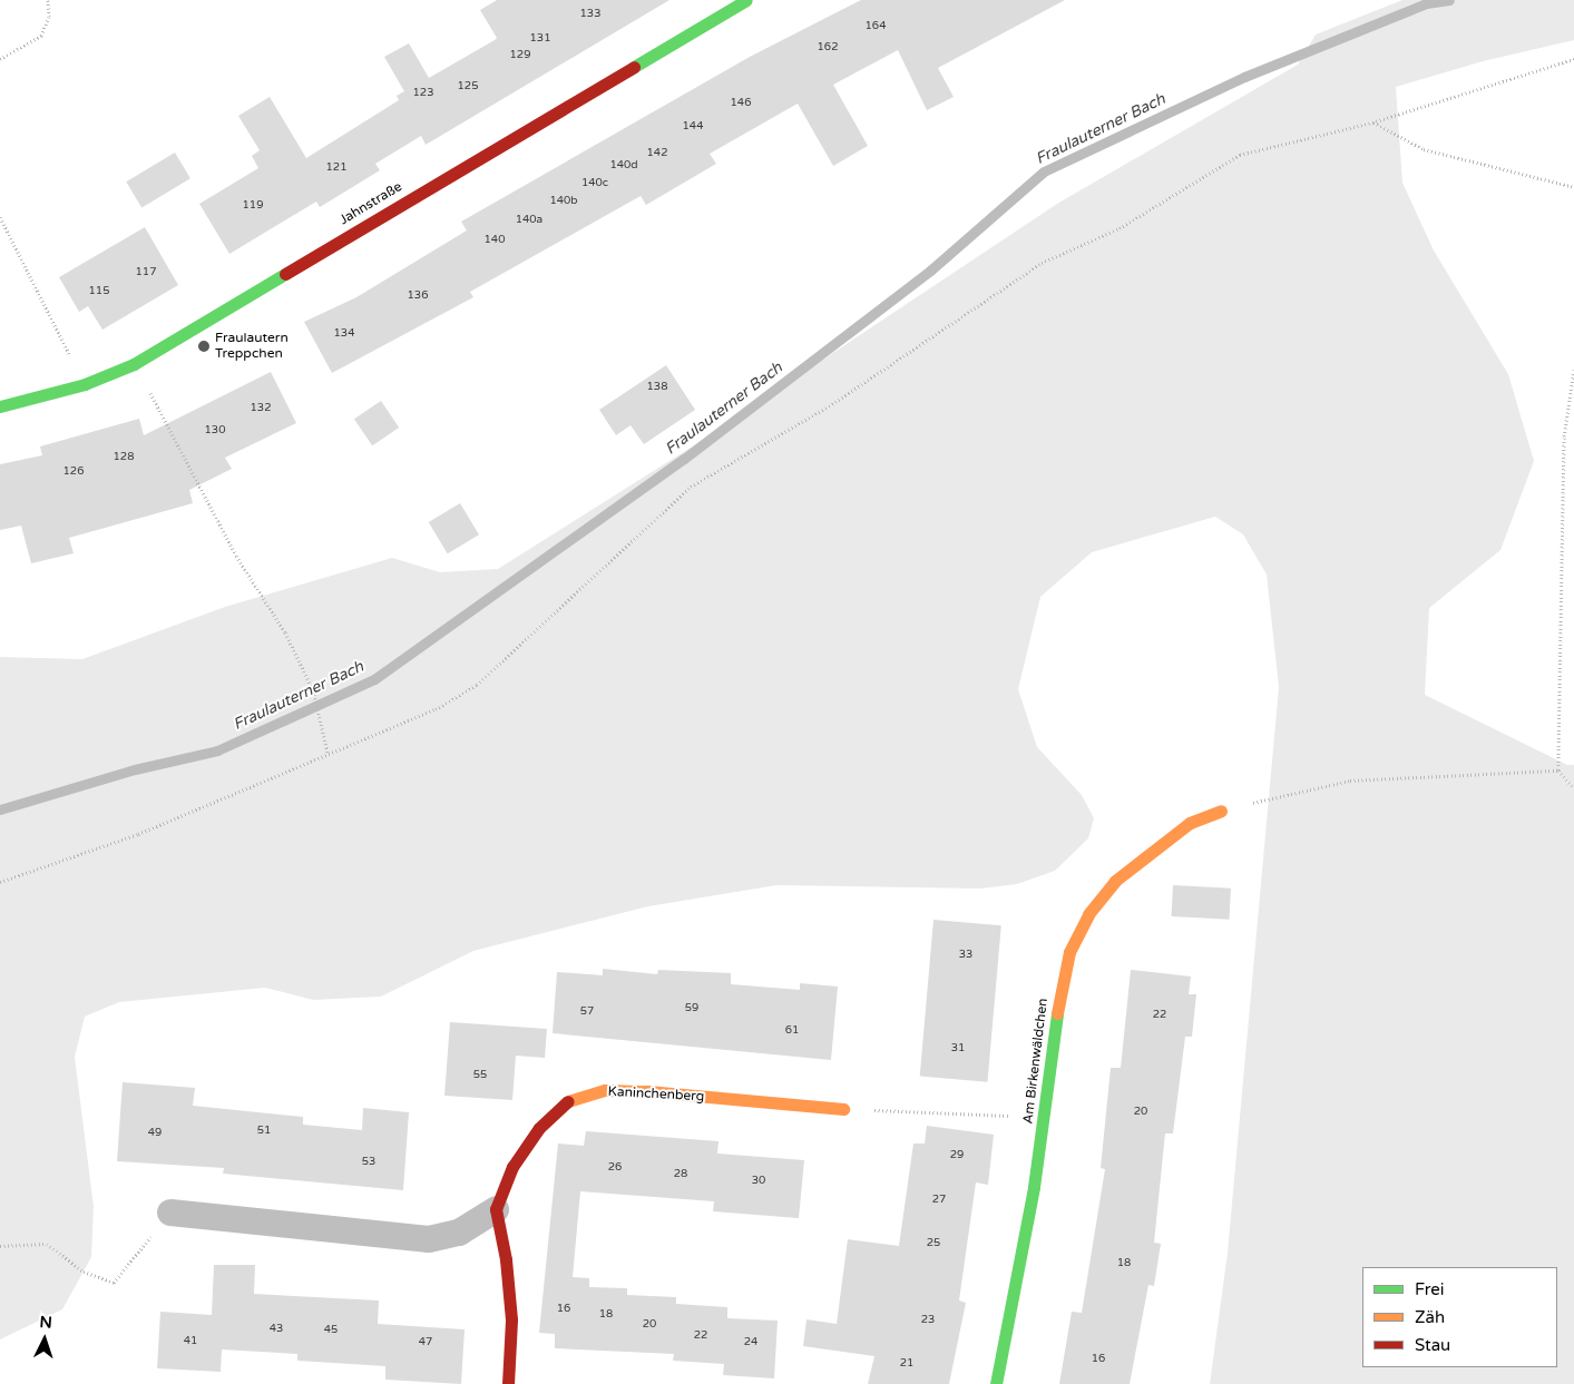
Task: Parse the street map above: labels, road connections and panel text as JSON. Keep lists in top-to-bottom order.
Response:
{
  "streets": {
    "street": ["Jahnstraße", "Am Birkenwäldchen", "Kaninchenberg"]
  },
  "water": ["Fraulauterner Bach"],
  "places": ["Fraulautern Treppchen"],
  "house_numbers": [
    "133",
    "164",
    "131",
    "162",
    "129",
    "125",
    "123",
    "146",
    "144",
    "142",
    "140d",
    "121",
    "140c",
    "140b",
    "119",
    "140a",
    "140",
    "117",
    "115",
    "136",
    "134",
    "138",
    "132",
    "130",
    "128",
    "126",
    "33",
    "59",
    "57",
    "22",
    "61",
    "31",
    "55",
    "20",
    "51",
    "49",
    "29",
    "53",
    "26",
    "28",
    "30",
    "27",
    "25",
    "18",
    "16",
    "18",
    "23",
    "20",
    "43",
    "45",
    "22",
    "41",
    "47",
    "24",
    "16",
    "21"
  ],
  "legend": ["Frei", "Zäh", "Stau"],
  "north": "top"
}
